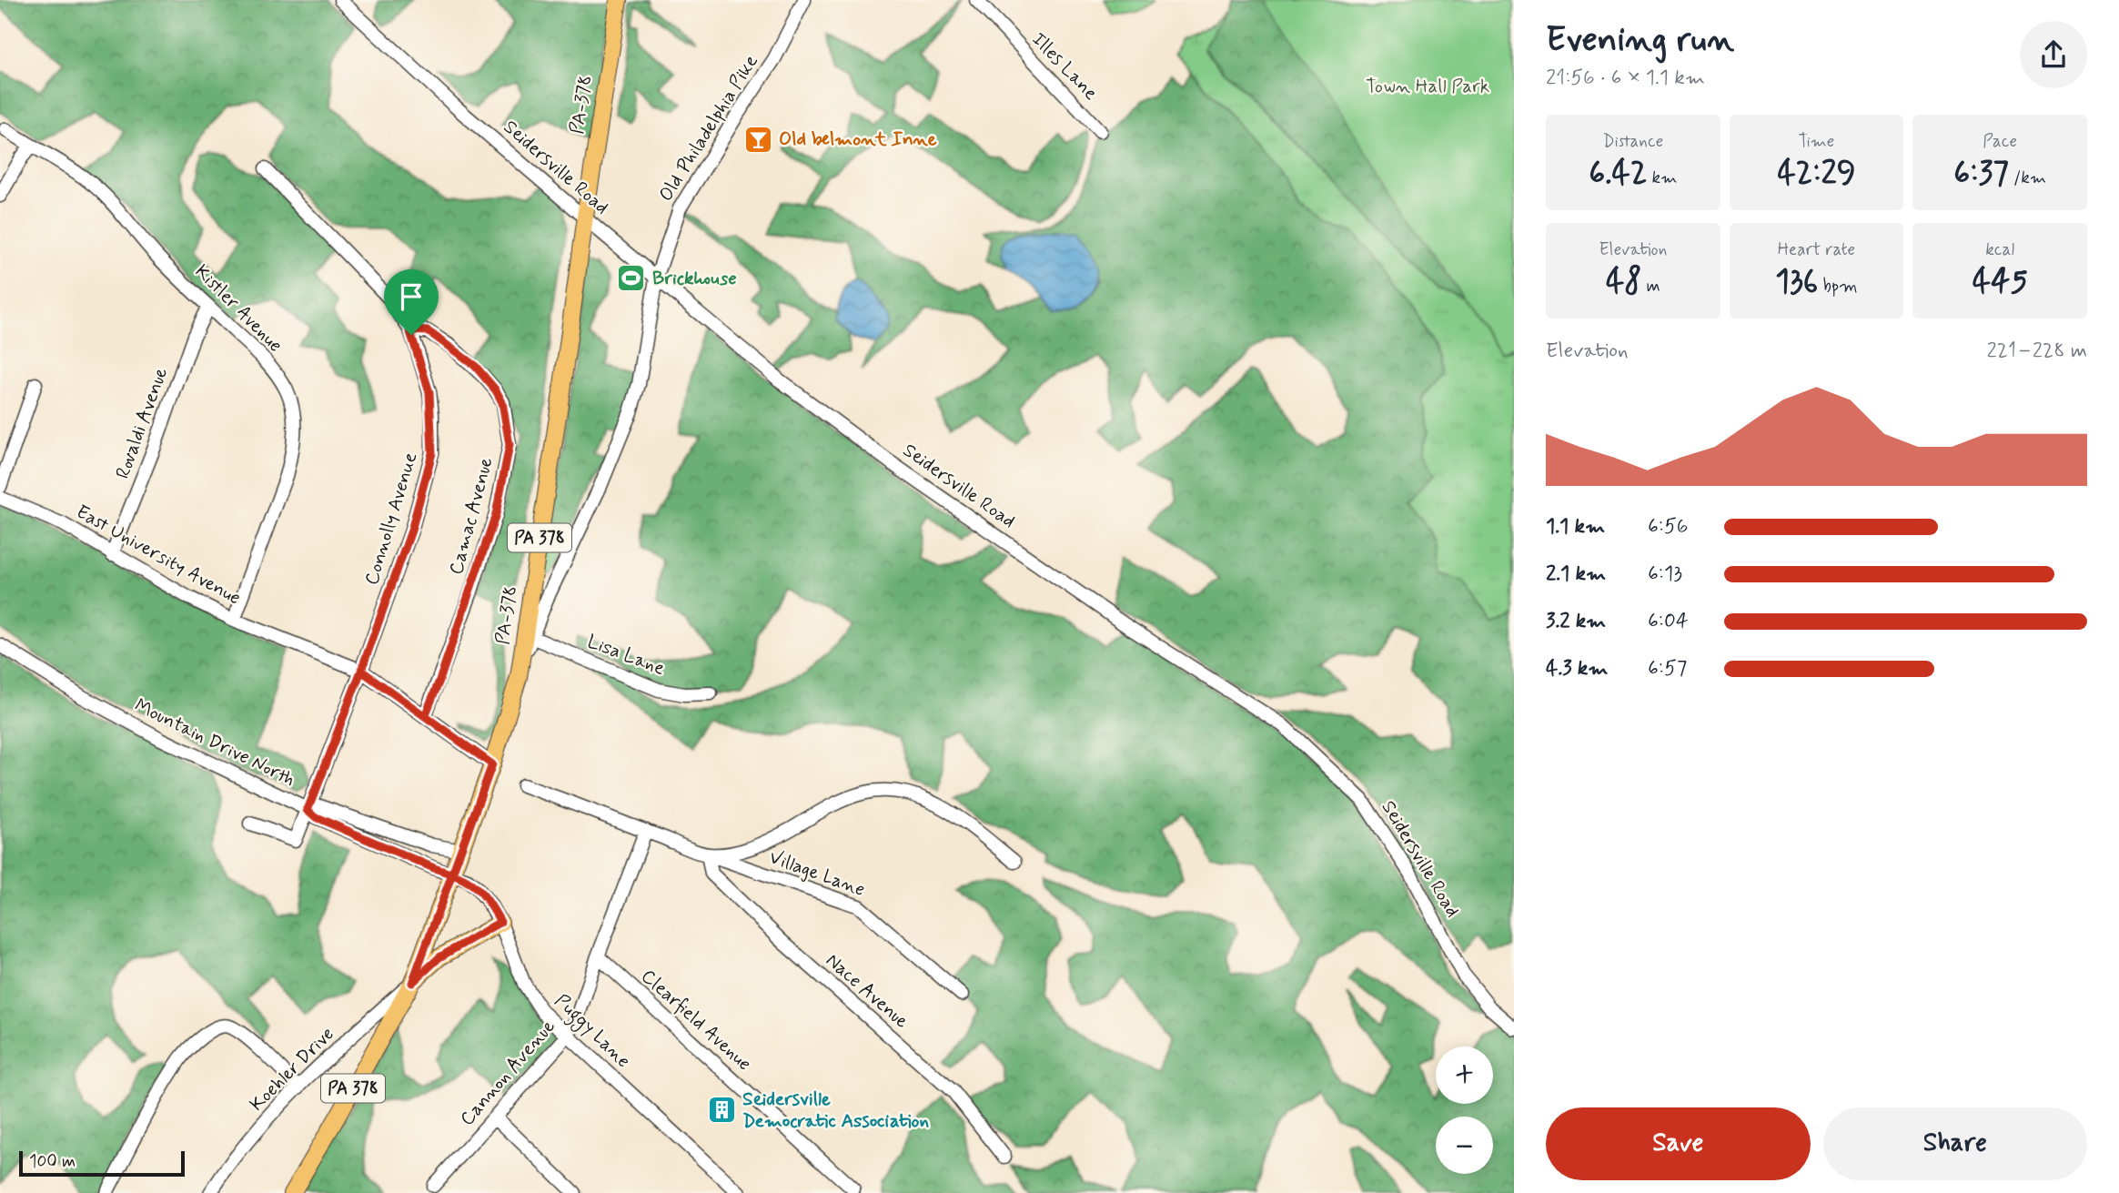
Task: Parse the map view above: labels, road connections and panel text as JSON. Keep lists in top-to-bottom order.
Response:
{
  "streets": {
    "main road": ["PA-378", "PA 378"],
    "street": [
      "Illes Lane",
      "Old Philadelphia Pike",
      "Seidersville Road",
      "Kistler Avenue",
      "Rovaldi Avenue",
      "Camac Avenue",
      "Connolly Avenue",
      "East University Avenue",
      "Lisa Lane",
      "Mountain Drive North",
      "Village Lane",
      "Nace Avenue",
      "Clearfield Avenue",
      "Puggy Lane",
      "Koehler Drive",
      "Cannon Avenue"
    ]
  },
  "crossings": [
    ["PA-378", "Old Philadelphia Pike"],
    ["PA-378", "Seidersville Road"],
    ["PA-378", "East University Avenue"],
    ["PA-378", "Mountain Drive North"],
    ["PA-378", "Puggy Lane"],
    ["PA-378", "Koehler Drive"],
    ["Old Philadelphia Pike", "Seidersville Road"],
    ["Old Philadelphia Pike", "Lisa Lane"],
    ["Kistler Avenue", "Rovaldi Avenue"],
    ["Kistler Avenue", "East University Avenue"],
    ["Rovaldi Avenue", "East University Avenue"],
    ["Camac Avenue", "Connolly Avenue"],
    ["Camac Avenue", "East University Avenue"],
    ["Connolly Avenue", "East University Avenue"],
    ["Connolly Avenue", "Mountain Drive North"],
    ["Mountain Drive North", "Puggy Lane"],
    ["Village Lane", "Nace Avenue"],
    ["Village Lane", "Cannon Avenue"],
    ["Clearfield Avenue", "Cannon Avenue"],
    ["Puggy Lane", "Cannon Avenue"]
  ],
  "parks": ["Town Hall Park"],
  "places": {
    "bar": ["Old belmont Inne"],
    "sports": ["Brickhouse"],
    "building": ["Seidersville Democratic Association"]
  },
  "scale_bar": "100 m",
  "page": {
    "heading": ["Evening run", "21:56 · 6 × 1.1 km"],
    "stats": [
      ["Distance", "6.42 km"],
      ["Time", "42:29"],
      ["Pace", "6:37 /km"],
      ["Elevation", "48 m"],
      ["Heart rate", "136 bpm"],
      ["kcal", "445"]
    ],
    "chart": ["Elevation", "221–228 m"],
    "list": [
      {
        "name": "1.1 km",
        "note": "6:56"
      },
      {
        "name": "2.1 km",
        "note": "6:13"
      },
      {
        "name": "3.2 km",
        "note": "6:04"
      },
      {
        "name": "4.3 km",
        "note": "6:57"
      }
    ],
    "map_buttons": ["+", "−"],
    "buttons": ["Save", "Share"],
    "scale": "100 m"
  }
}
